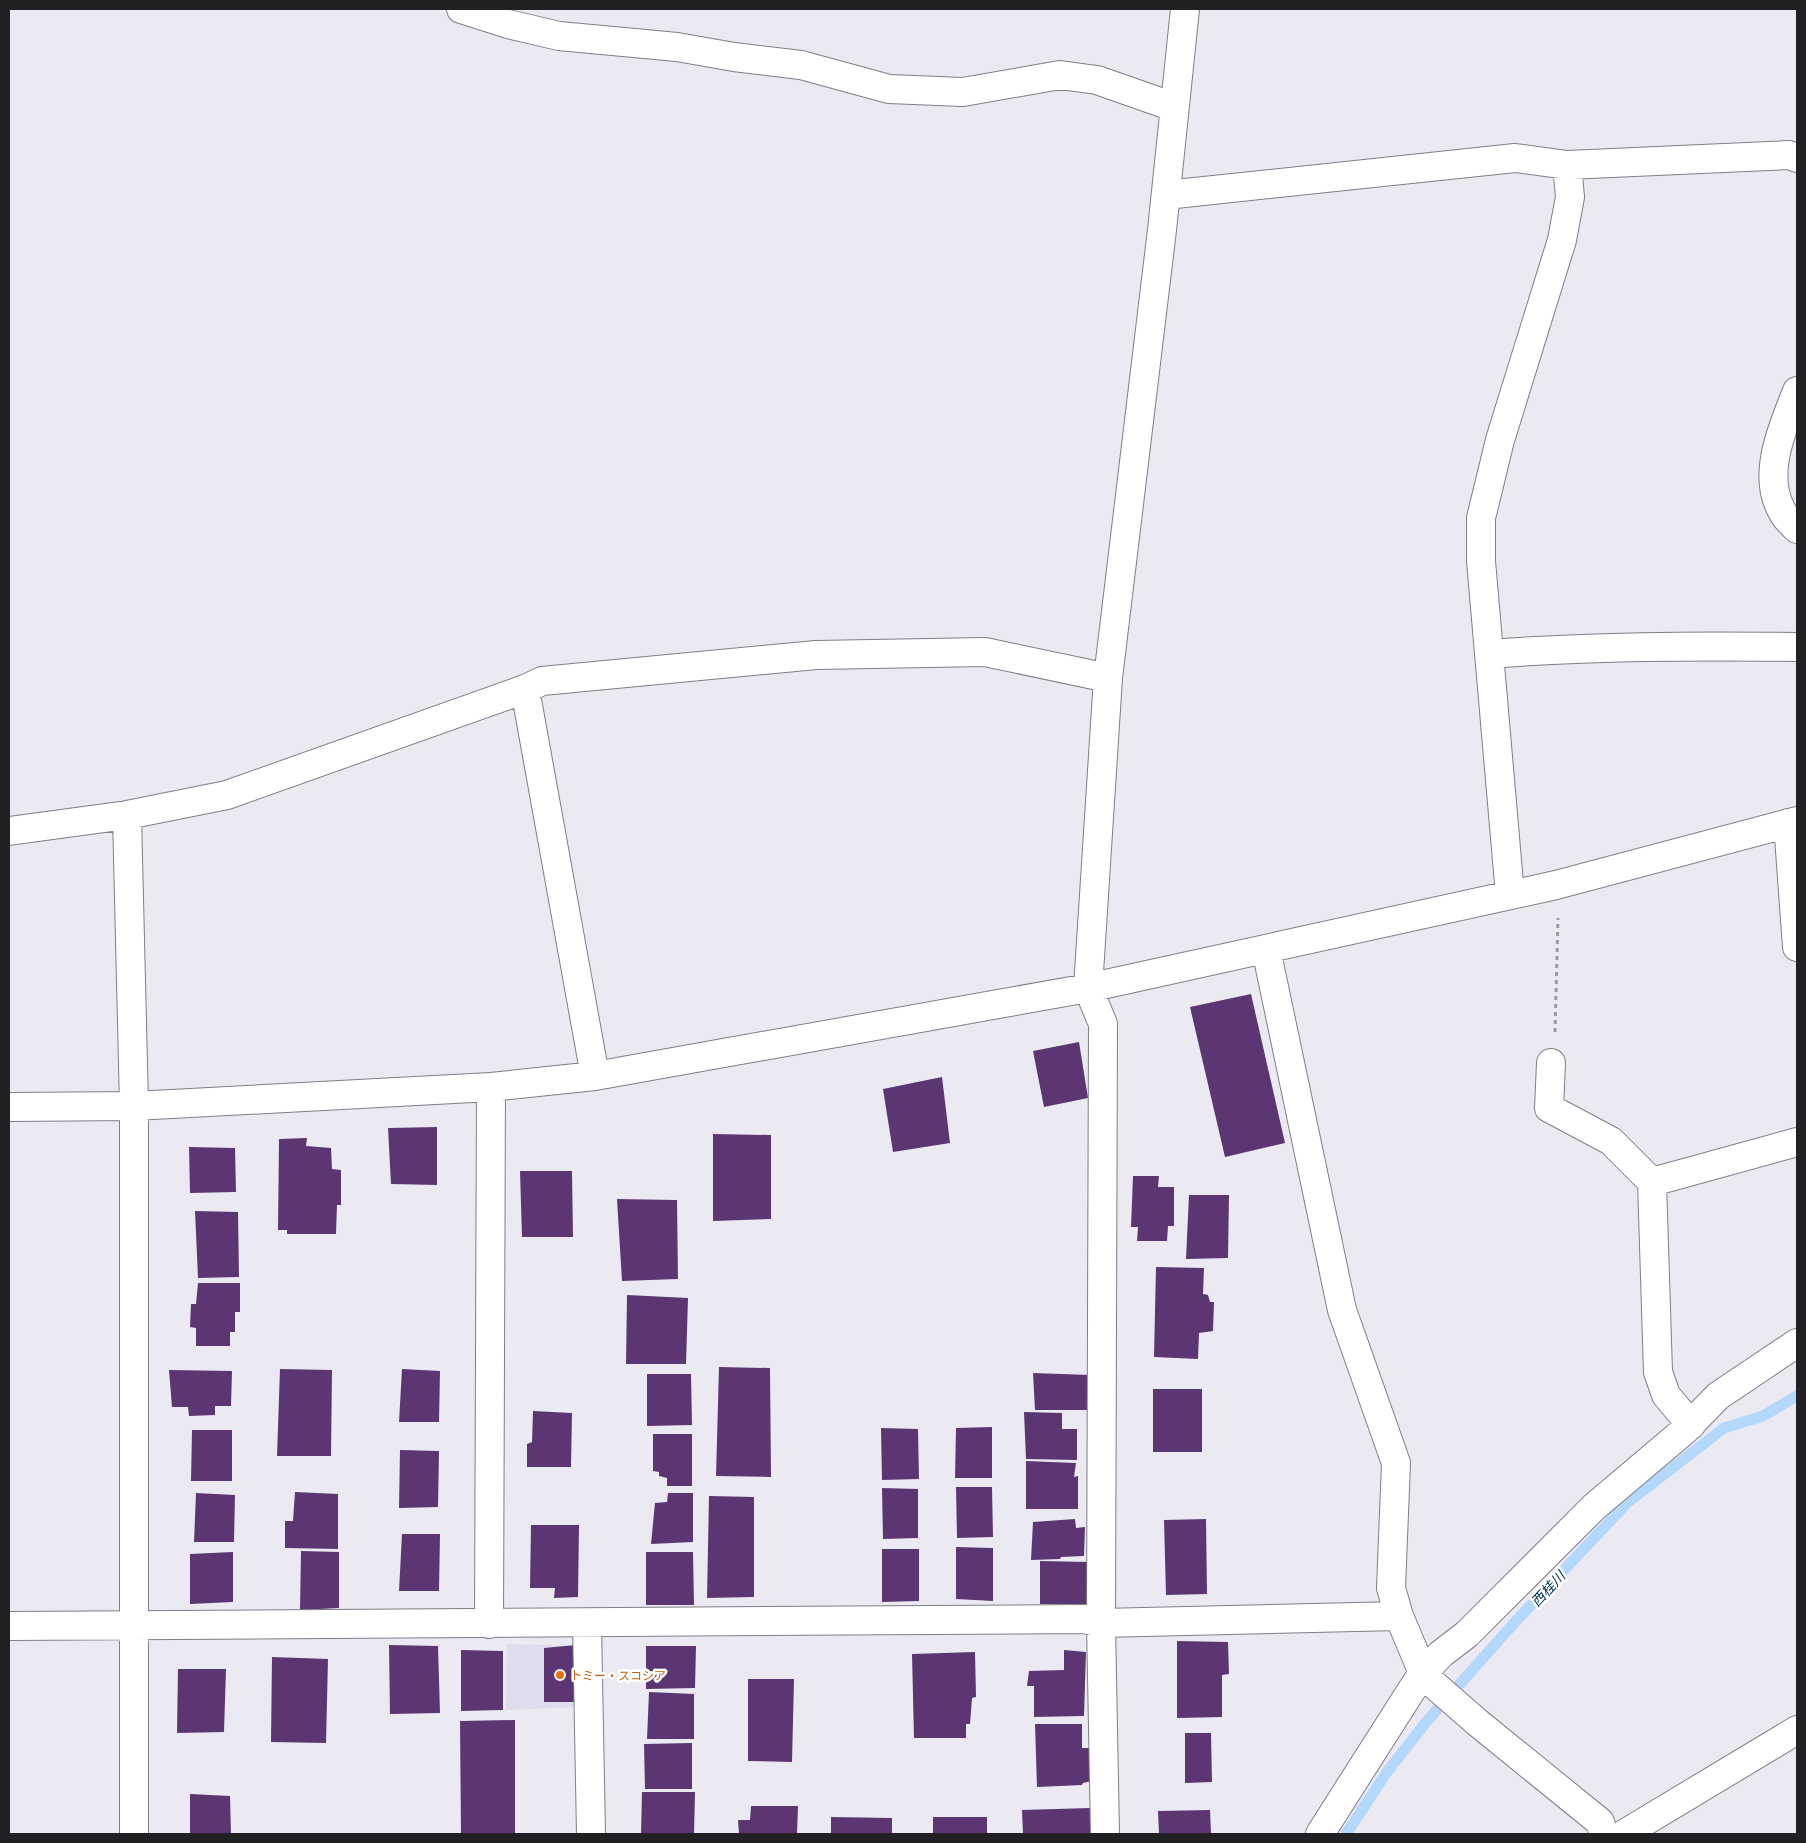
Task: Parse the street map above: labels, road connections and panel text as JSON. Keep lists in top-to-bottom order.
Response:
{
  "water": ["西桂川"],
  "places": ["トミー・スコシア"]
}
